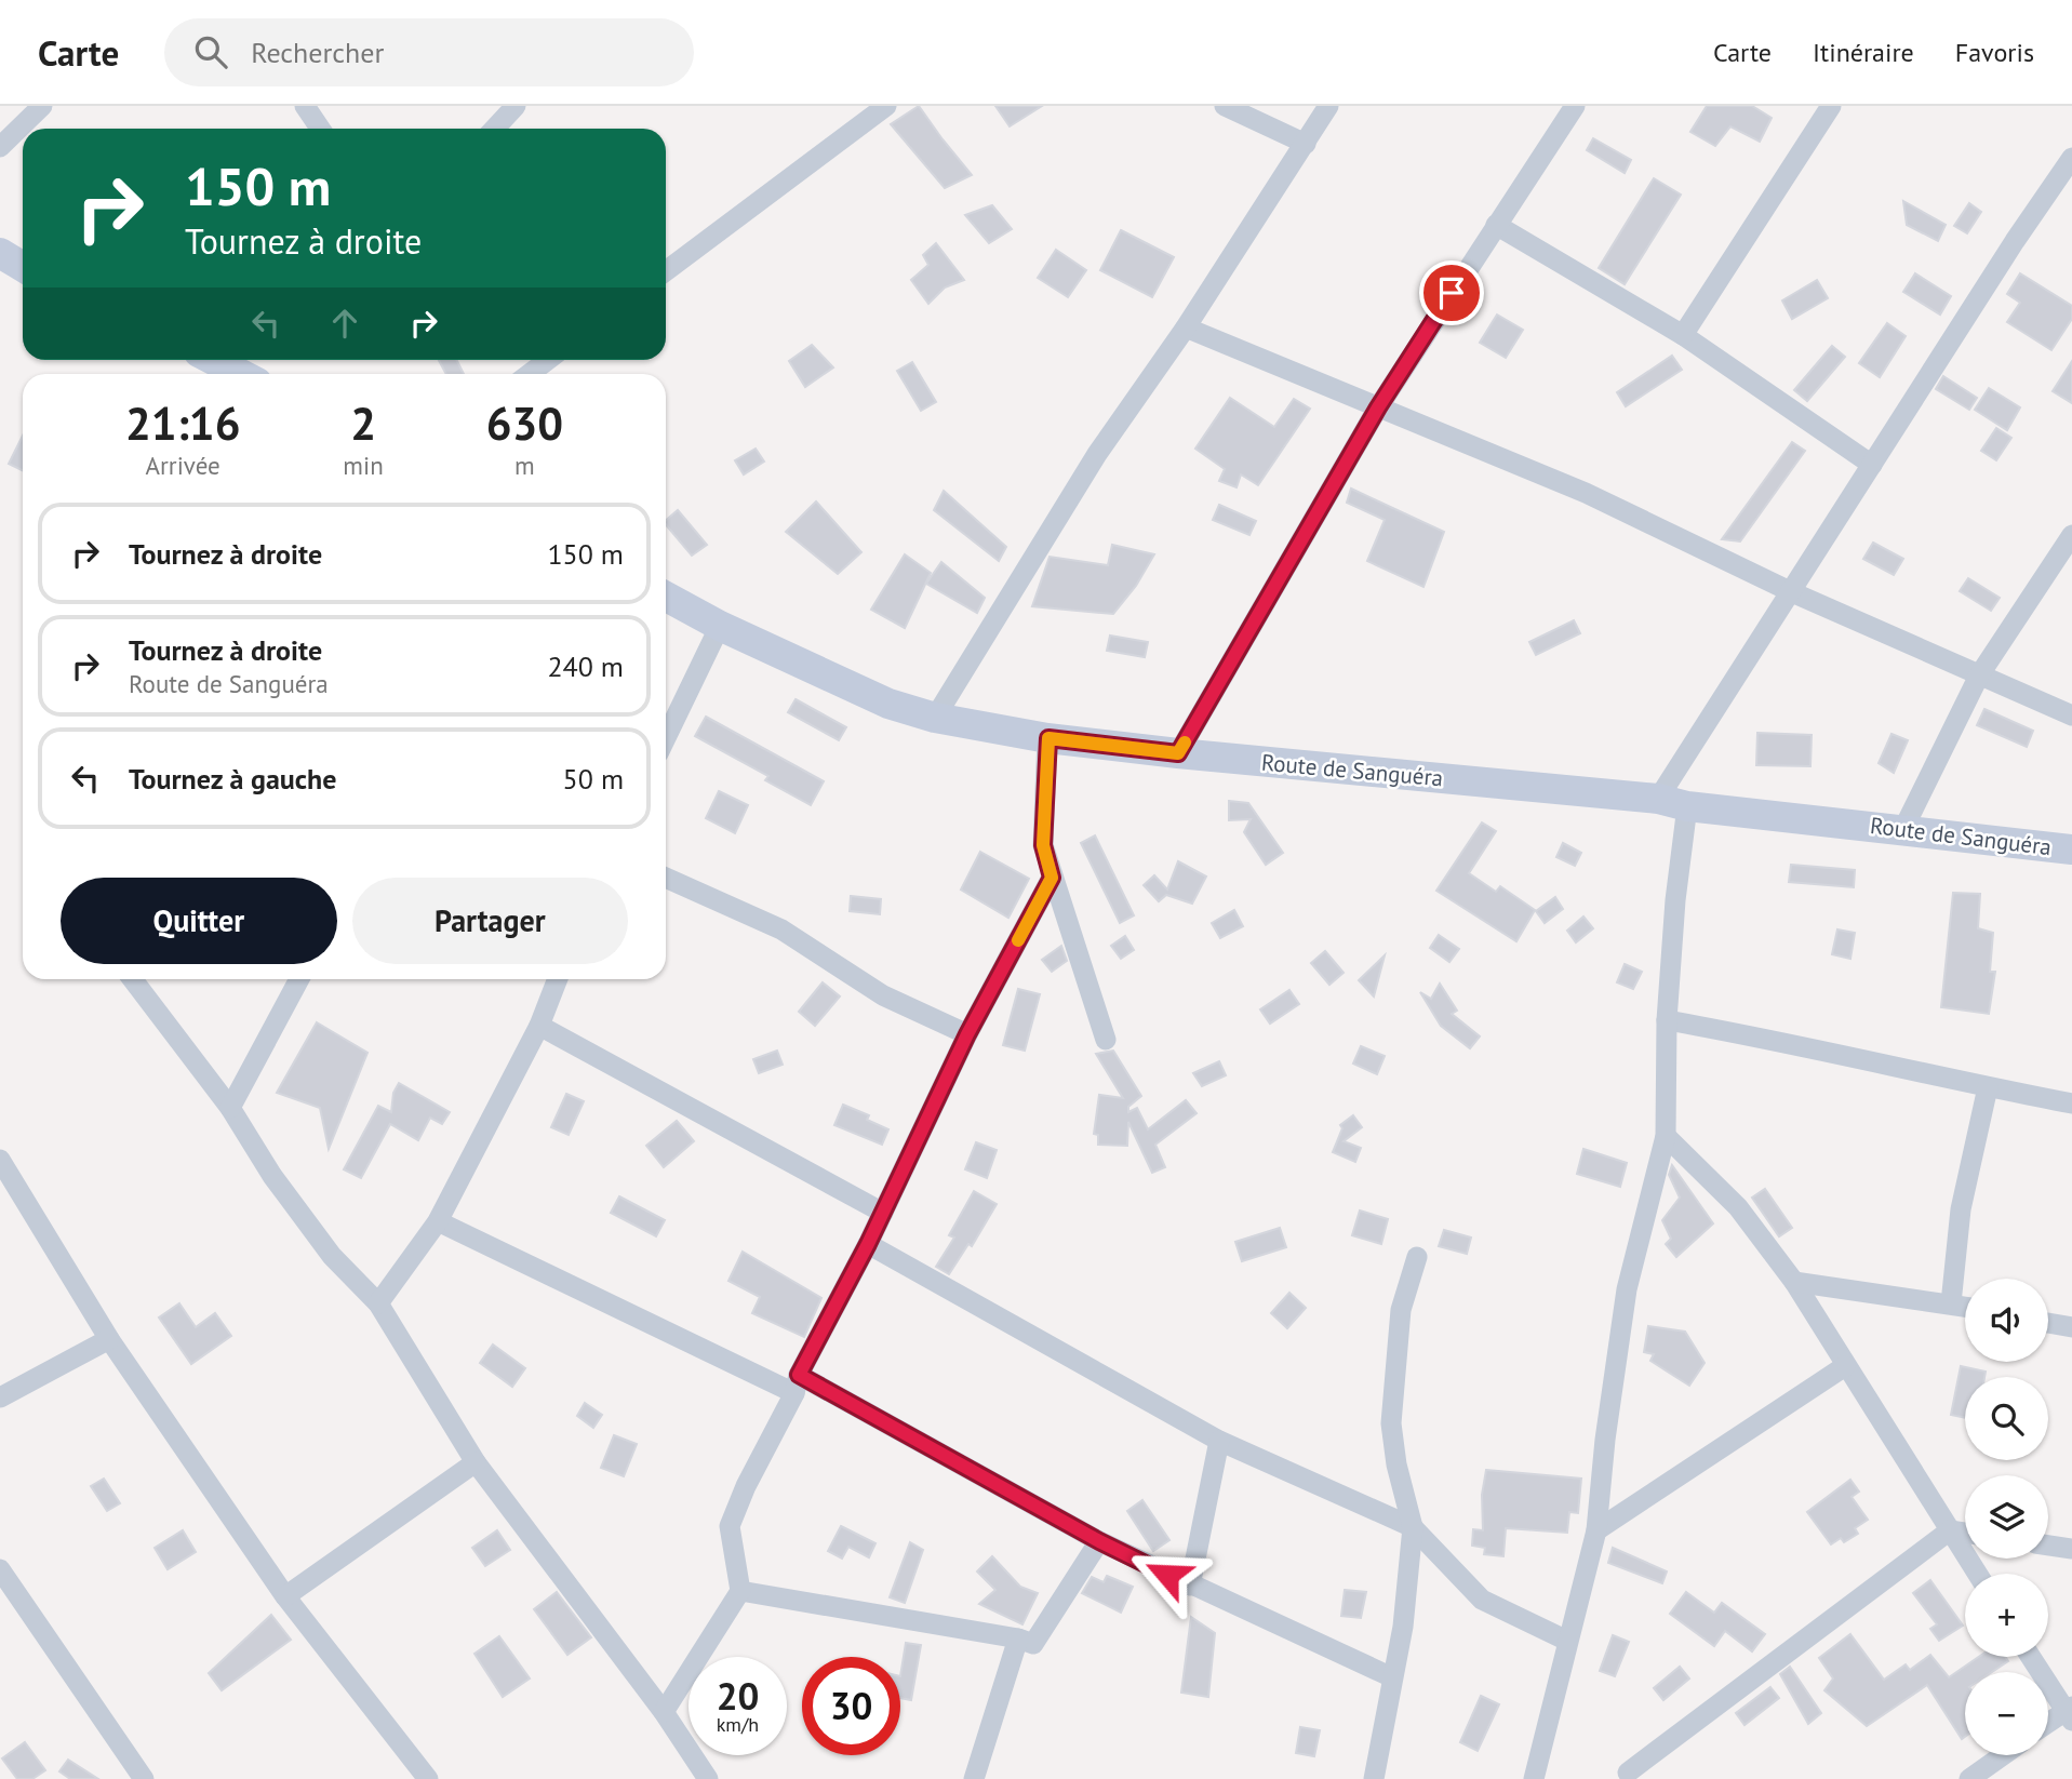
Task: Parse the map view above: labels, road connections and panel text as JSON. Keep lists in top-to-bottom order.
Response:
{
  "streets": {
    "street": ["Route de Sanguéra"]
  },
  "page": {
    "header": "Carte",
    "search": "Rechercher",
    "nav": ["Carte", "Itinéraire", "Favoris"],
    "turn": ["150 m", "Tournez à droite"],
    "eta": [
      "21:16",
      "Arrivée",
      "2",
      "min",
      "630",
      "m"
    ],
    "list": [
      {
        "name": "Tournez à droite",
        "value": "150 m"
      },
      {
        "name": "Tournez à droite",
        "note": "Route de Sanguéra",
        "value": "240 m"
      },
      {
        "name": "Tournez à gauche",
        "value": "50 m"
      }
    ],
    "buttons": ["Quitter", "Partager"],
    "map_buttons": ["+", "−"],
    "speed": "20 km/h",
    "limit": "30"
  }
}
